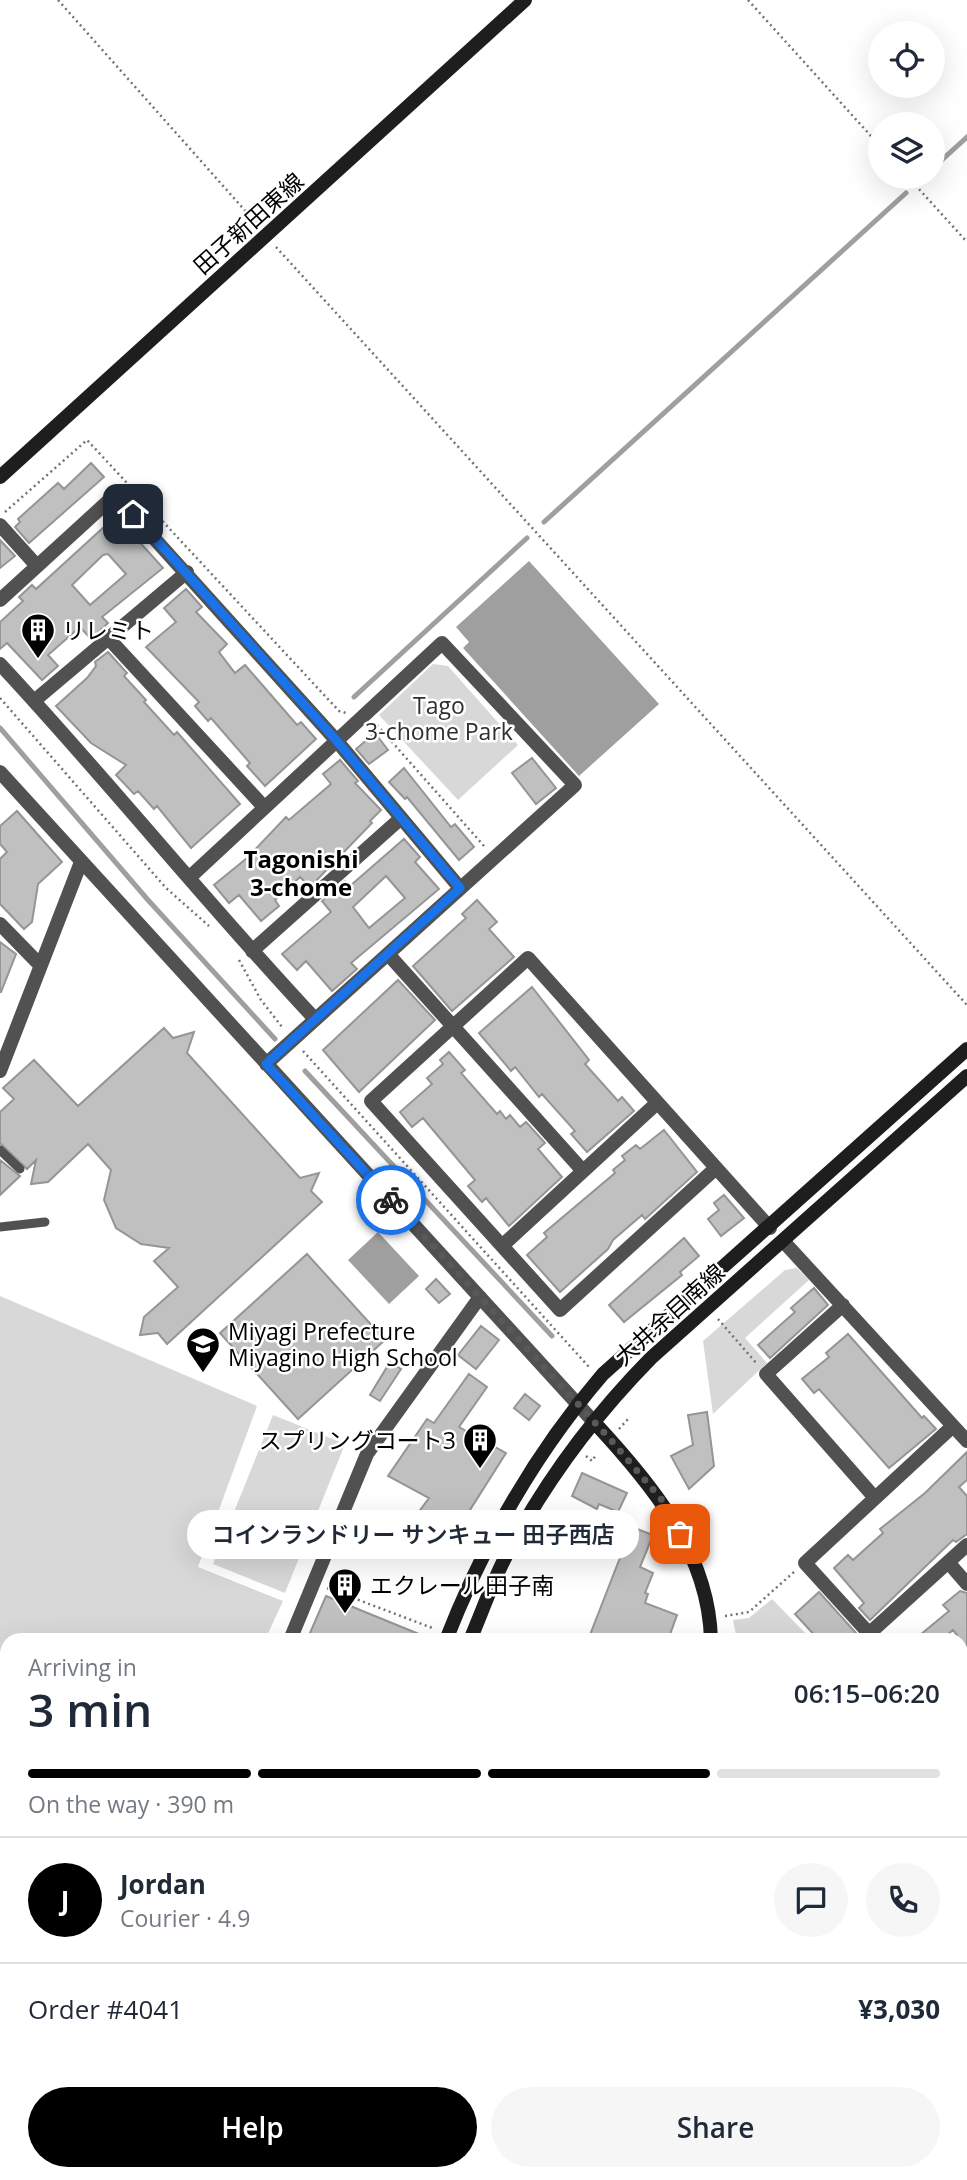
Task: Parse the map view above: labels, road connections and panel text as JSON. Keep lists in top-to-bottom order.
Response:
{
  "streets": {
    "street": ["田子新田東線", "大井余目南線"]
  },
  "districts": ["Tagonishi 3-chome"],
  "parks": ["Tago 3-chome Park"],
  "places": {
    "building": ["リレミト", "スプリングコート3", "エクレール田子南"],
    "school or university": ["Miyagi Prefecture Miyagino High School"],
    "other": ["コインランドリー サンキュー 田子西店"]
  },
  "page": {
    "bubble": "コインランドリー サンキュー 田子西店",
    "heading": ["3 min", "Arriving in", "06:15–06:20"],
    "panel": [
      "Jordan",
      "Courier · 4.9",
      "Order #4041",
      "¥3,030"
    ],
    "bar": "On the way · 390 m",
    "round": "J",
    "buttons": ["Help", "Share"]
  }
}
